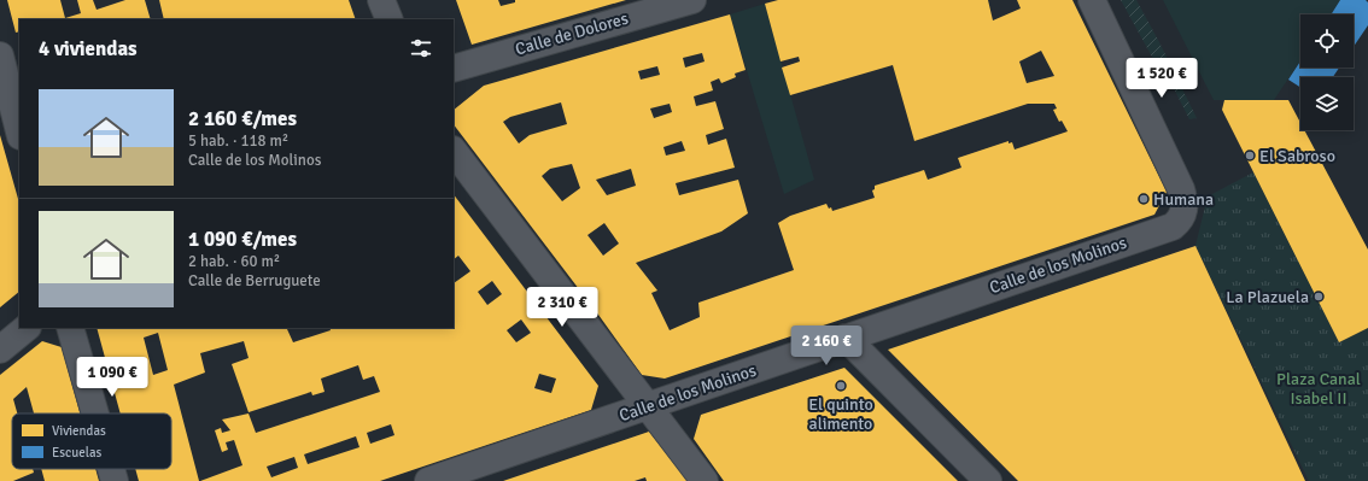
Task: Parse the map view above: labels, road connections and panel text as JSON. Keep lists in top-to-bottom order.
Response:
{
  "streets": {
    "street": ["Calle de Dolores", "Calle de los Molinos"]
  },
  "parks": ["Plaza Canal Isabel II"],
  "places": [
    "El Sabroso",
    "Humana",
    "La Plazuela",
    "El quinto alimento"
  ],
  "legend": ["Viviendas", "Escuelas"],
  "page": {
    "heading": "4 viviendas",
    "price": [
      "1 520 €",
      "2 310 €",
      "2 160 €",
      "1 090 €"
    ],
    "list": [
      {
        "name": "2 160 €/mes",
        "note": "5 hab. · 118 m² · Calle de los Molinos"
      },
      {
        "name": "1 090 €/mes",
        "note": "2 hab. · 60 m² · Calle de Berruguete"
      }
    ]
  }
}
